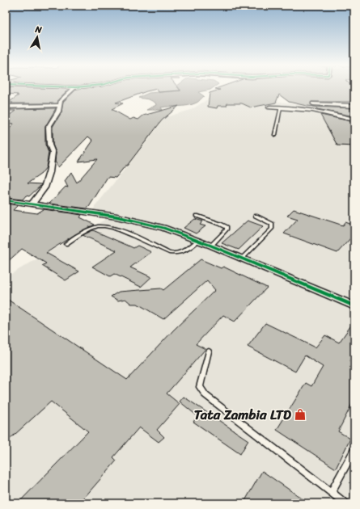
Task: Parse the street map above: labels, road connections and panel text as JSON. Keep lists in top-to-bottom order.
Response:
{
  "places": {
    "shop": ["Tata Zambia LTD"]
  },
  "north": "top"
}
